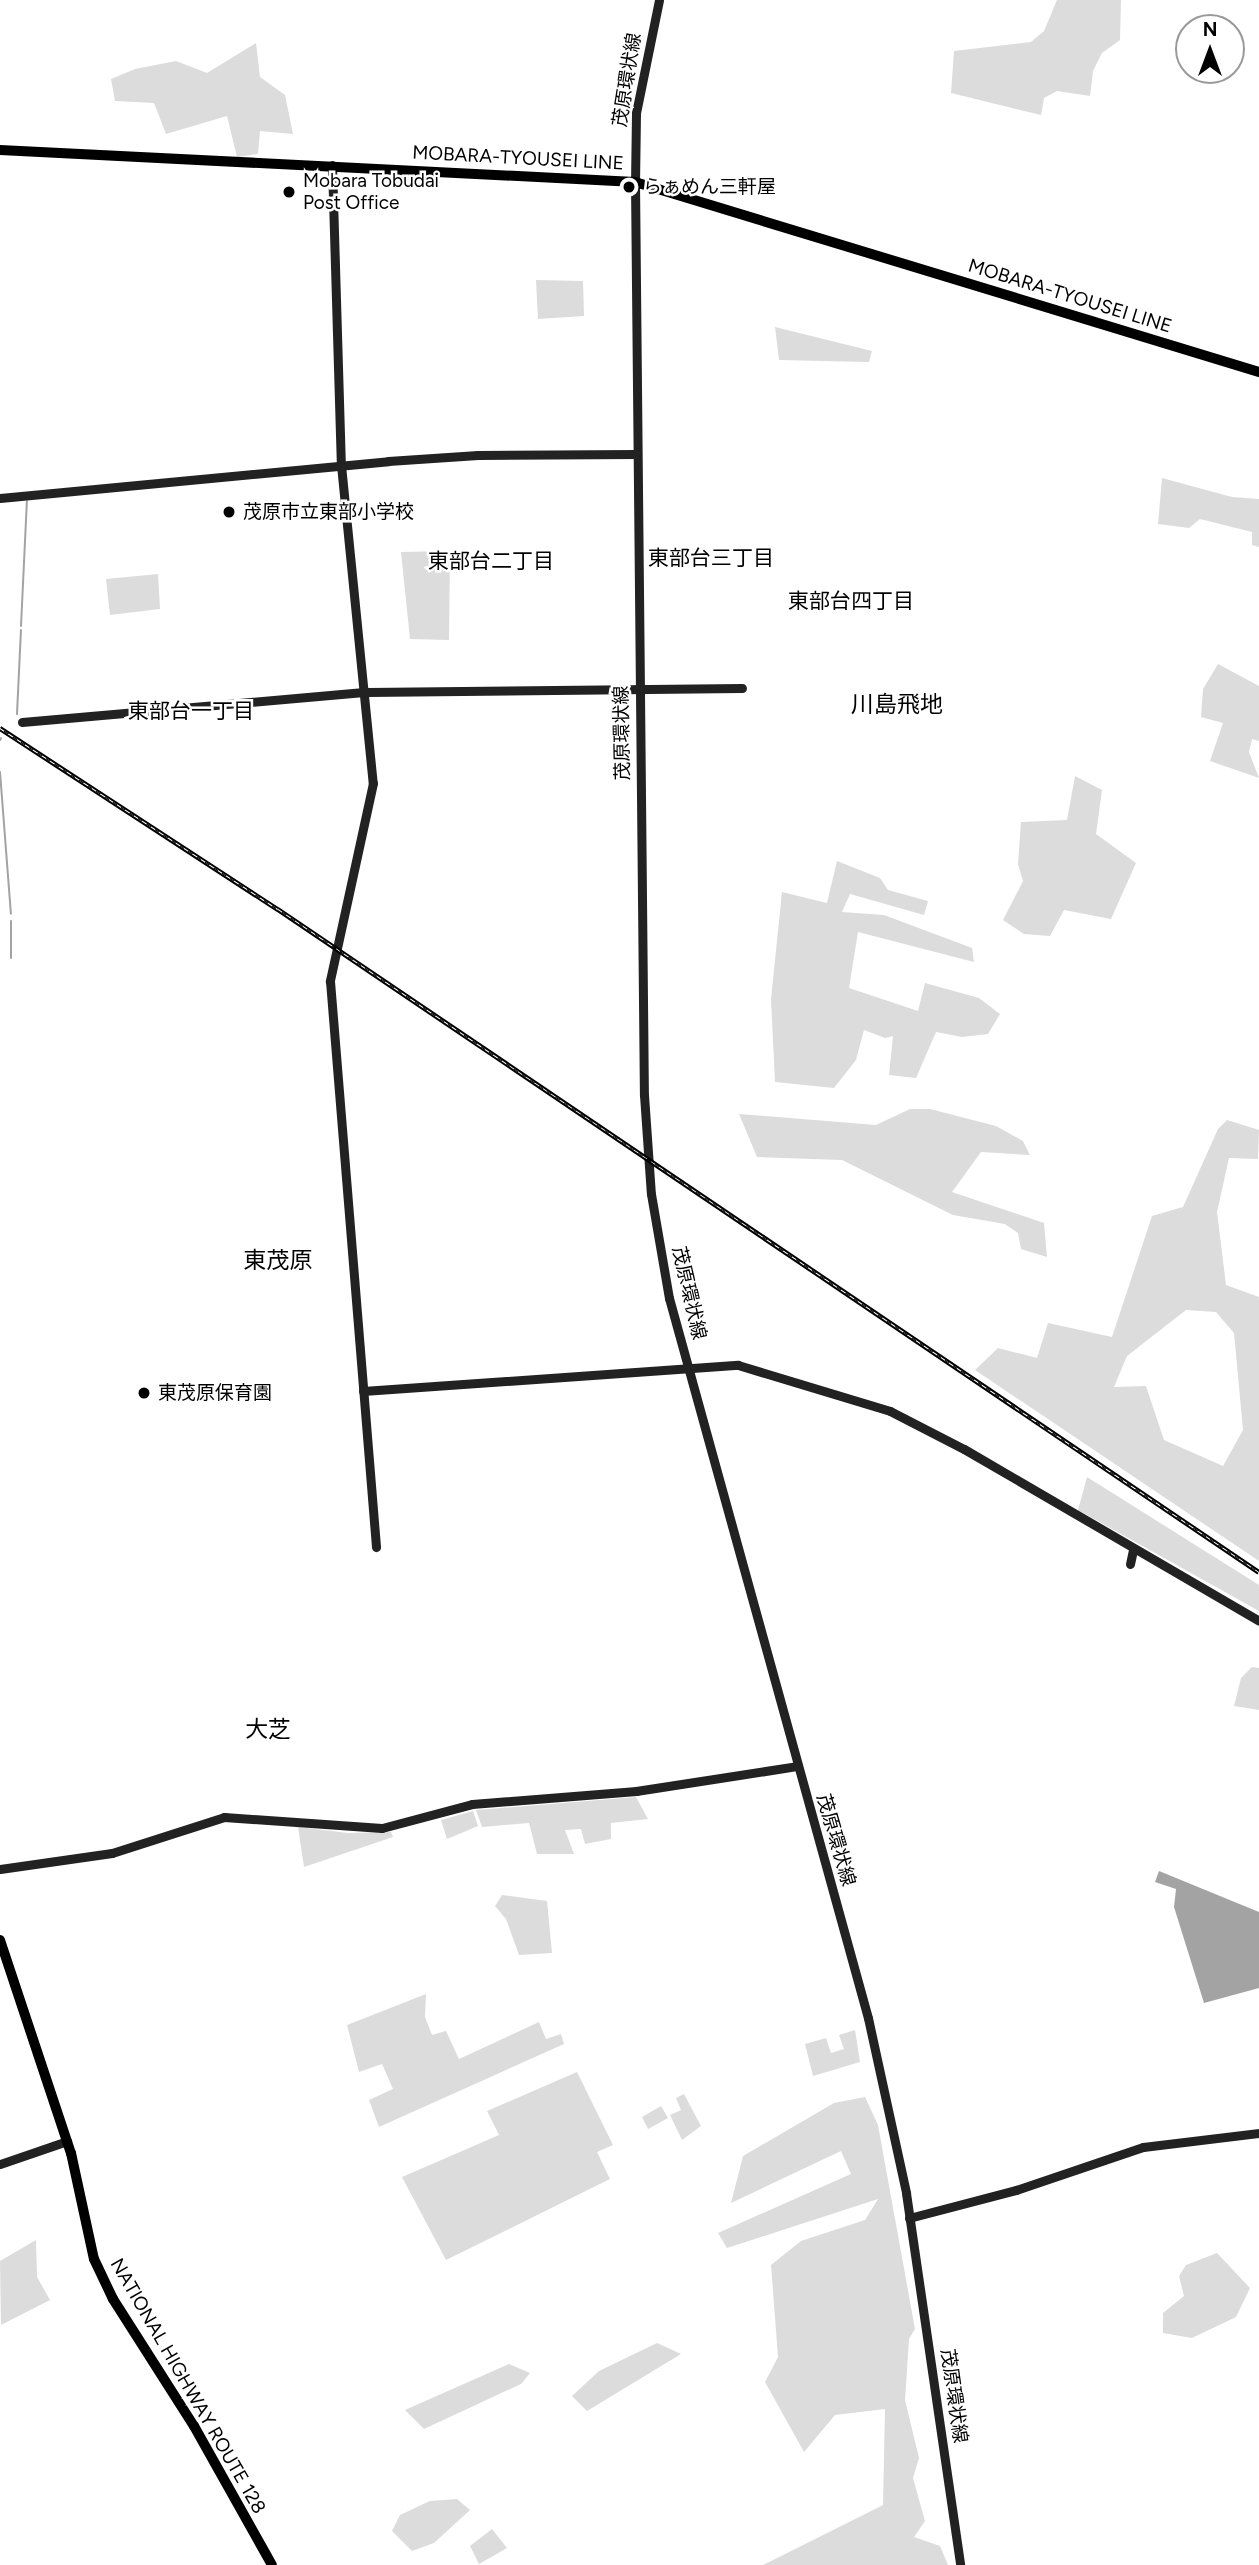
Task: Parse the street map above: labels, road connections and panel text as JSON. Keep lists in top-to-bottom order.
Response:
{
  "streets": {
    "highway": ["NATIONAL HIGHWAY ROUTE 128"],
    "main road": ["MOBARA-TYOUSEI LINE"],
    "street": ["茂原環状線"]
  },
  "crossings": [
    ["茂原環状線", "MOBARA-TYOUSEI LINE"]
  ],
  "districts": [
    "東部台三丁目",
    "東部台二丁目",
    "東部台四丁目",
    "川島飛地",
    "東部台一丁目",
    "東茂原",
    "大芝"
  ],
  "places": [
    "らぁめん三軒屋",
    "Mobara Tobudai Post Office",
    "茂原市立東部小学校",
    "東茂原保育園"
  ],
  "north": "top"
}
